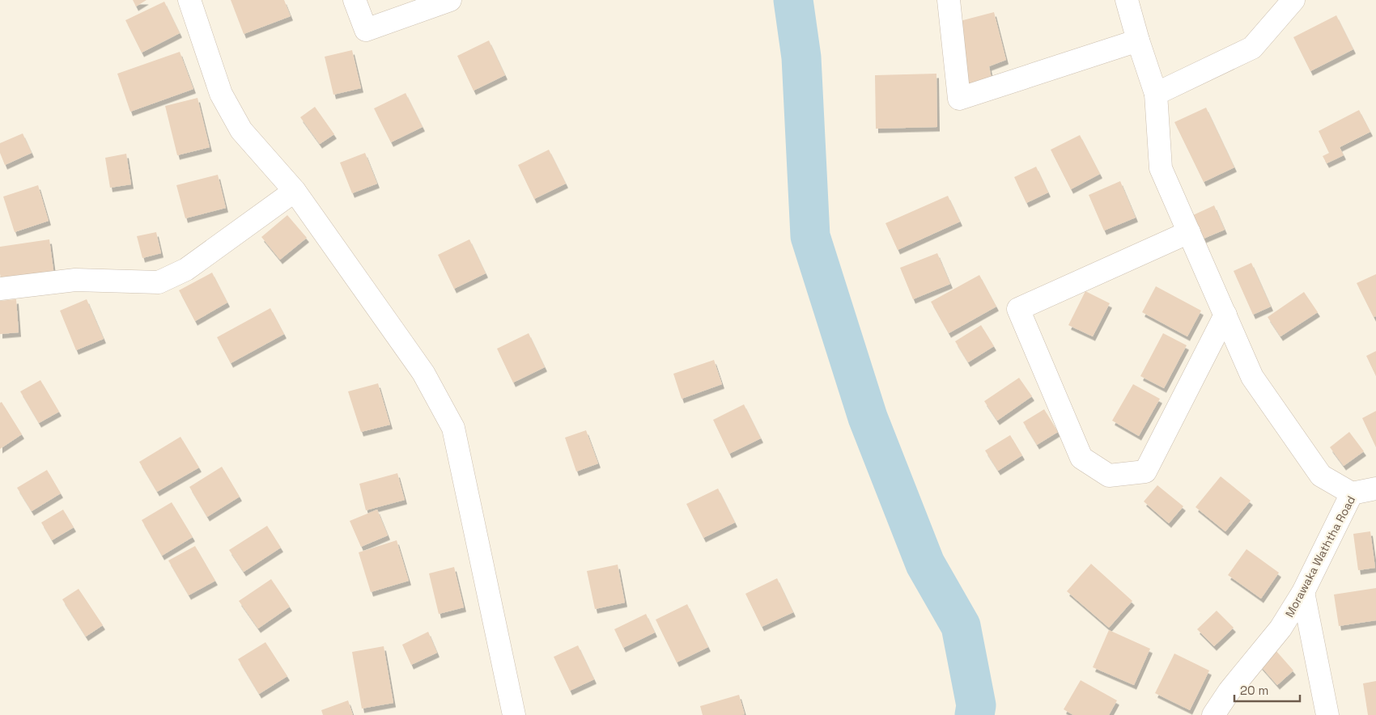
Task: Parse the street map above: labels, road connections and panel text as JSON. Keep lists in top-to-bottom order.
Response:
{
  "streets": {
    "street": ["Morawaka Waththa Road"]
  },
  "scale_bar": "20 m"
}
